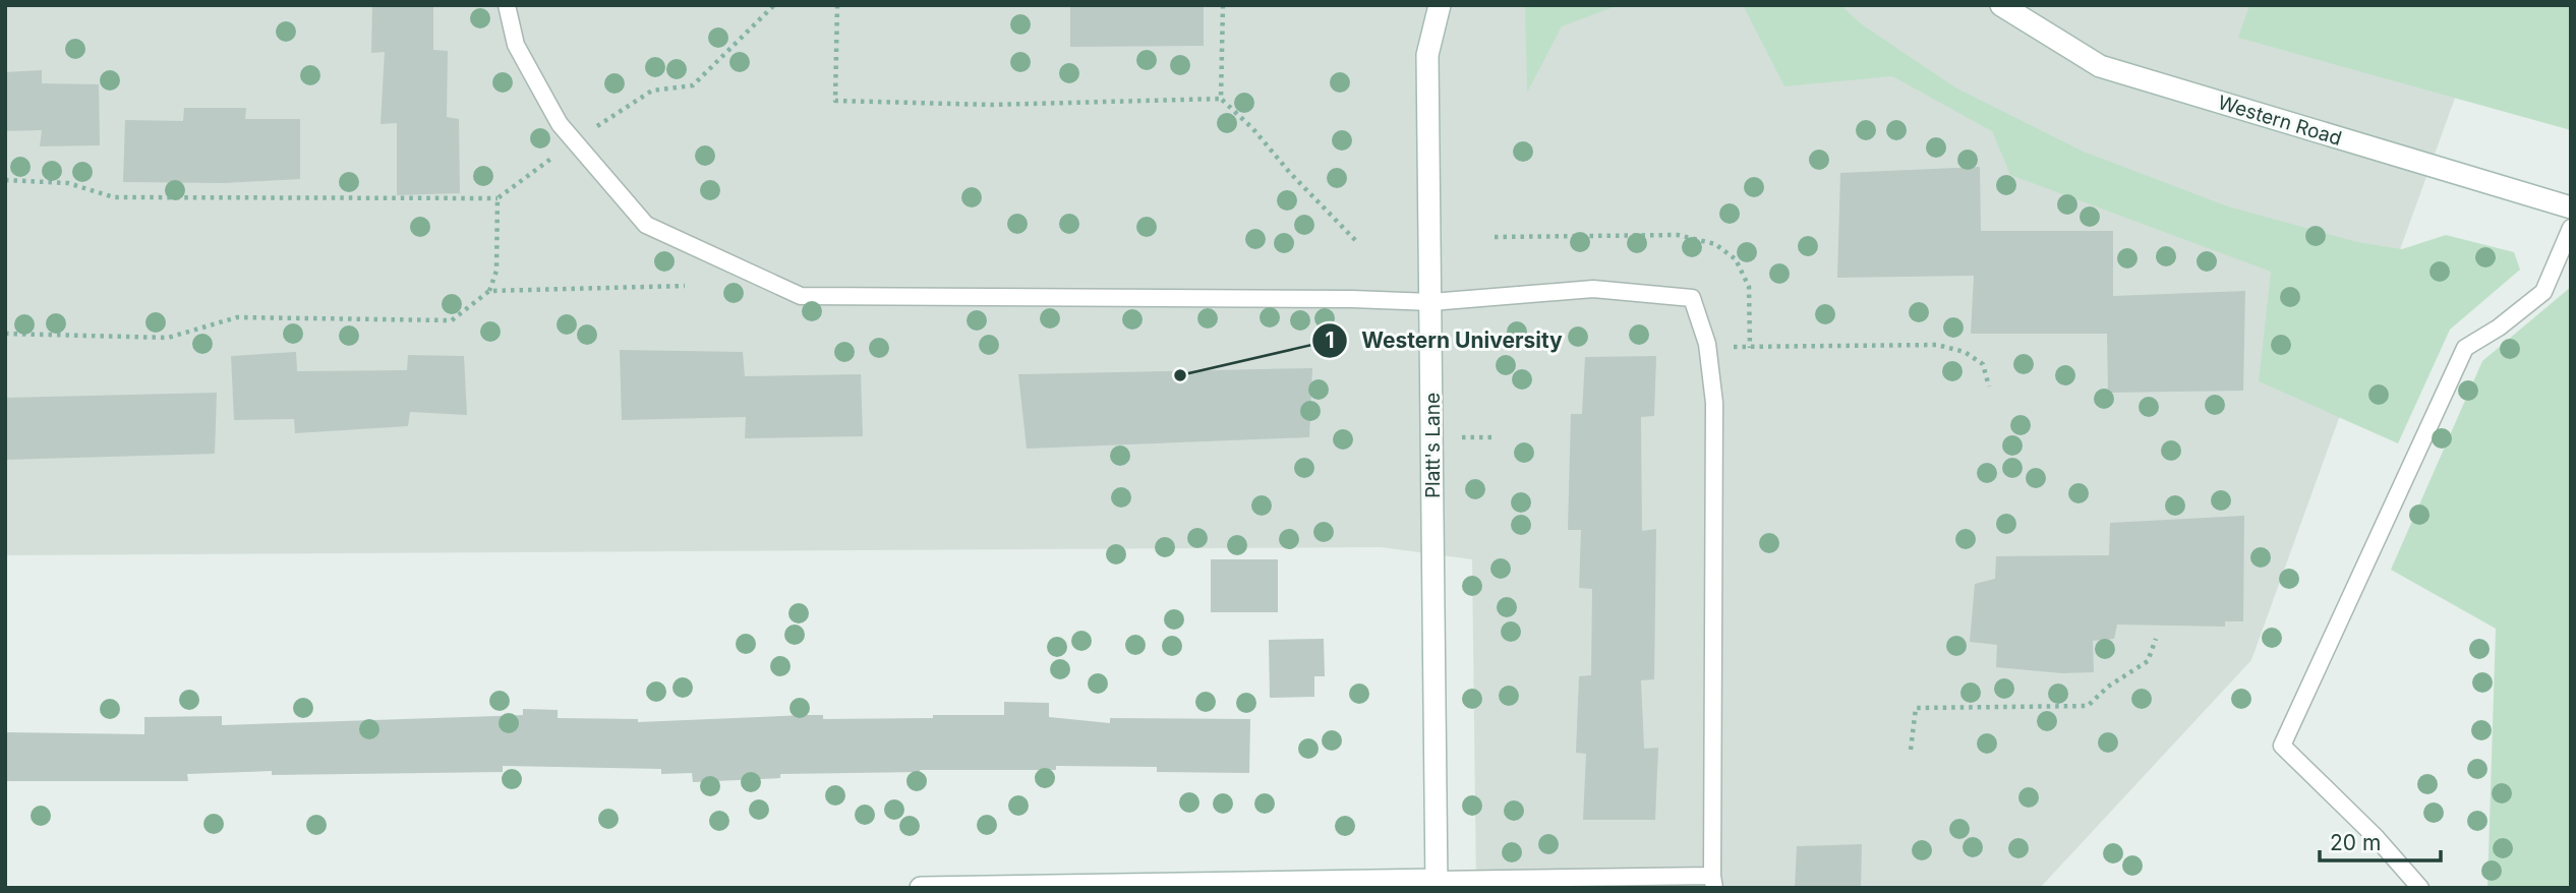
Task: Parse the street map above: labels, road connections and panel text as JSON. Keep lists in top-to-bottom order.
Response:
{
  "streets": {
    "street": ["Western Road", "Platt's Lane"]
  },
  "places": ["Western University"],
  "scale_bar": "20 m"
}
